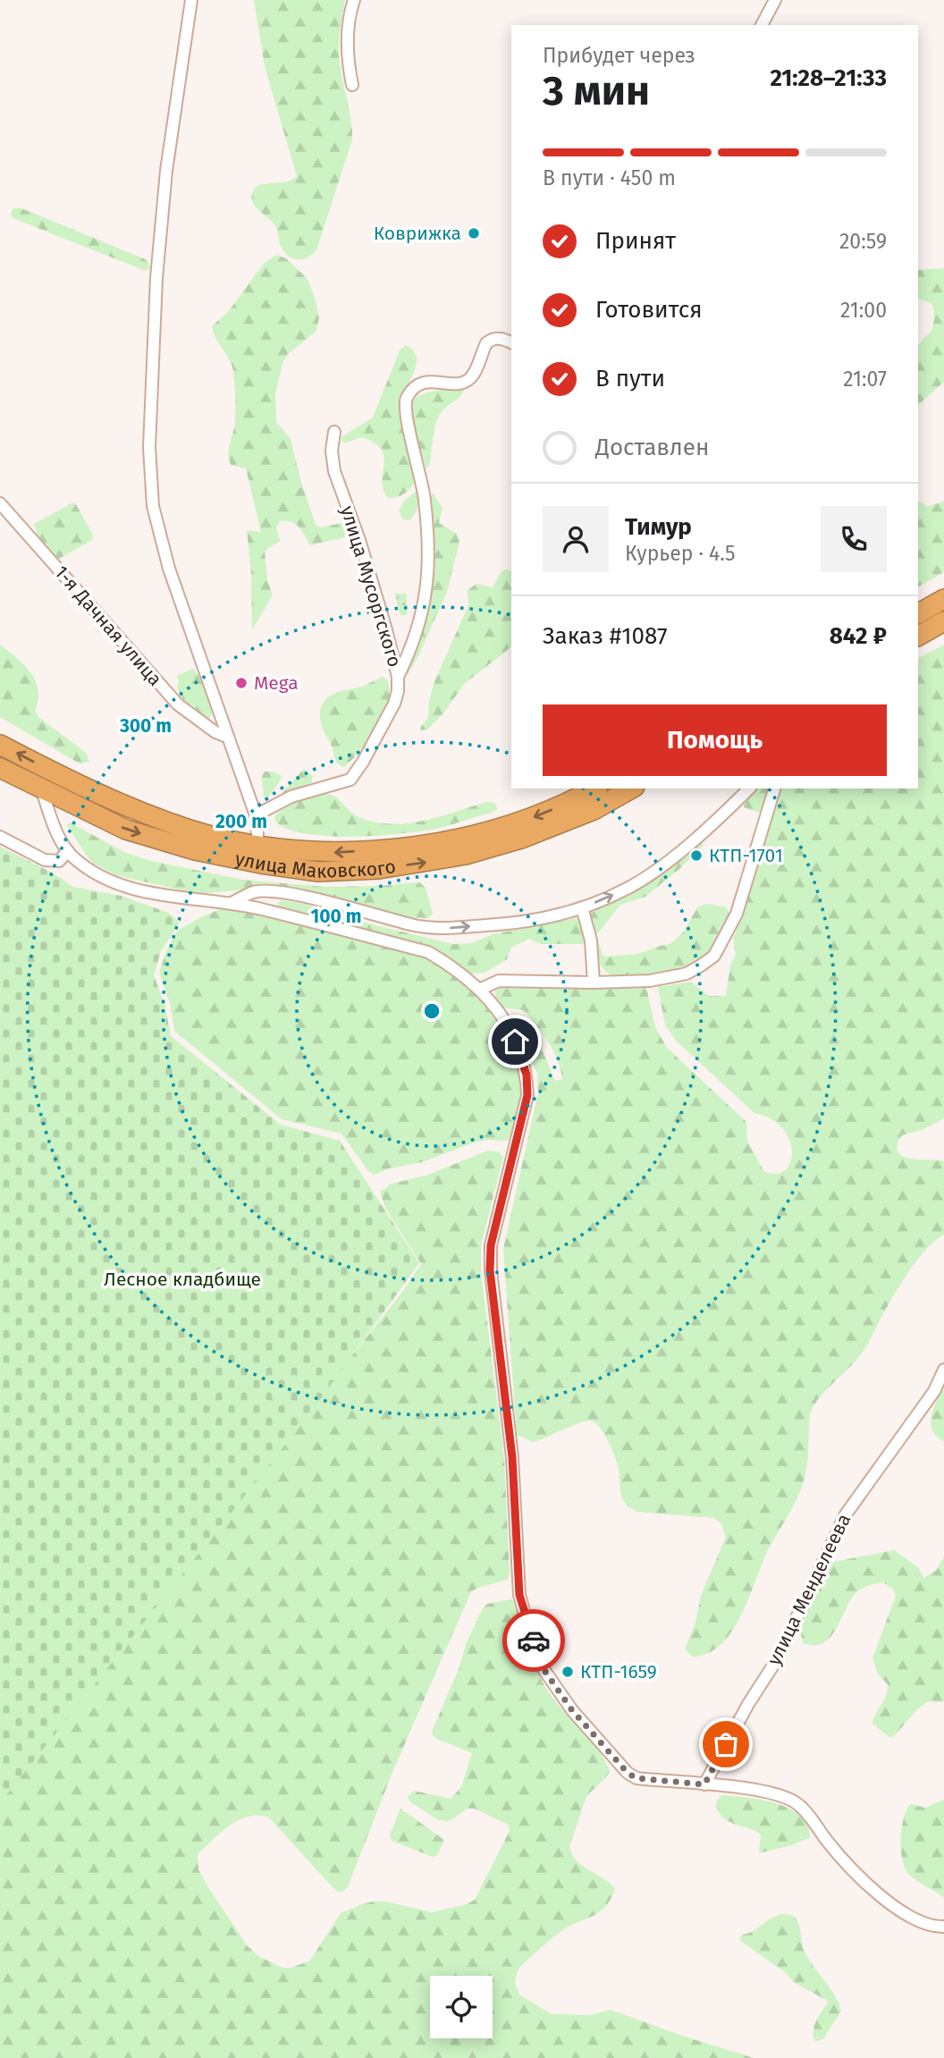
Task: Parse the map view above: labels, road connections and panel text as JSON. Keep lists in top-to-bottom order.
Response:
{
  "streets": {
    "highway": ["улица Маковского"],
    "street": ["улица Мусоргского", "1-я Дачная улица", "улица Менделеева"]
  },
  "parks": ["Лесное кладбище"],
  "places": [
    "Коврижка",
    "Mega",
    "КТП-1701",
    "КТП-1659"
  ],
  "page": {
    "heading": ["3 мин", "Прибудет через", "21:28–21:33"],
    "panel": [
      "Тимур",
      "Курьер · 4.5",
      "Заказ #1087",
      "842 ₽"
    ],
    "bar": "В пути · 450 m",
    "list": [
      ["Принят", "20:59"],
      ["Готовится", "21:00"],
      ["В пути", "21:07"],
      "Доставлен"
    ],
    "buttons": "Помощь"
  },
  "rings": ["300 m", "200 m", "100 m"]
}
